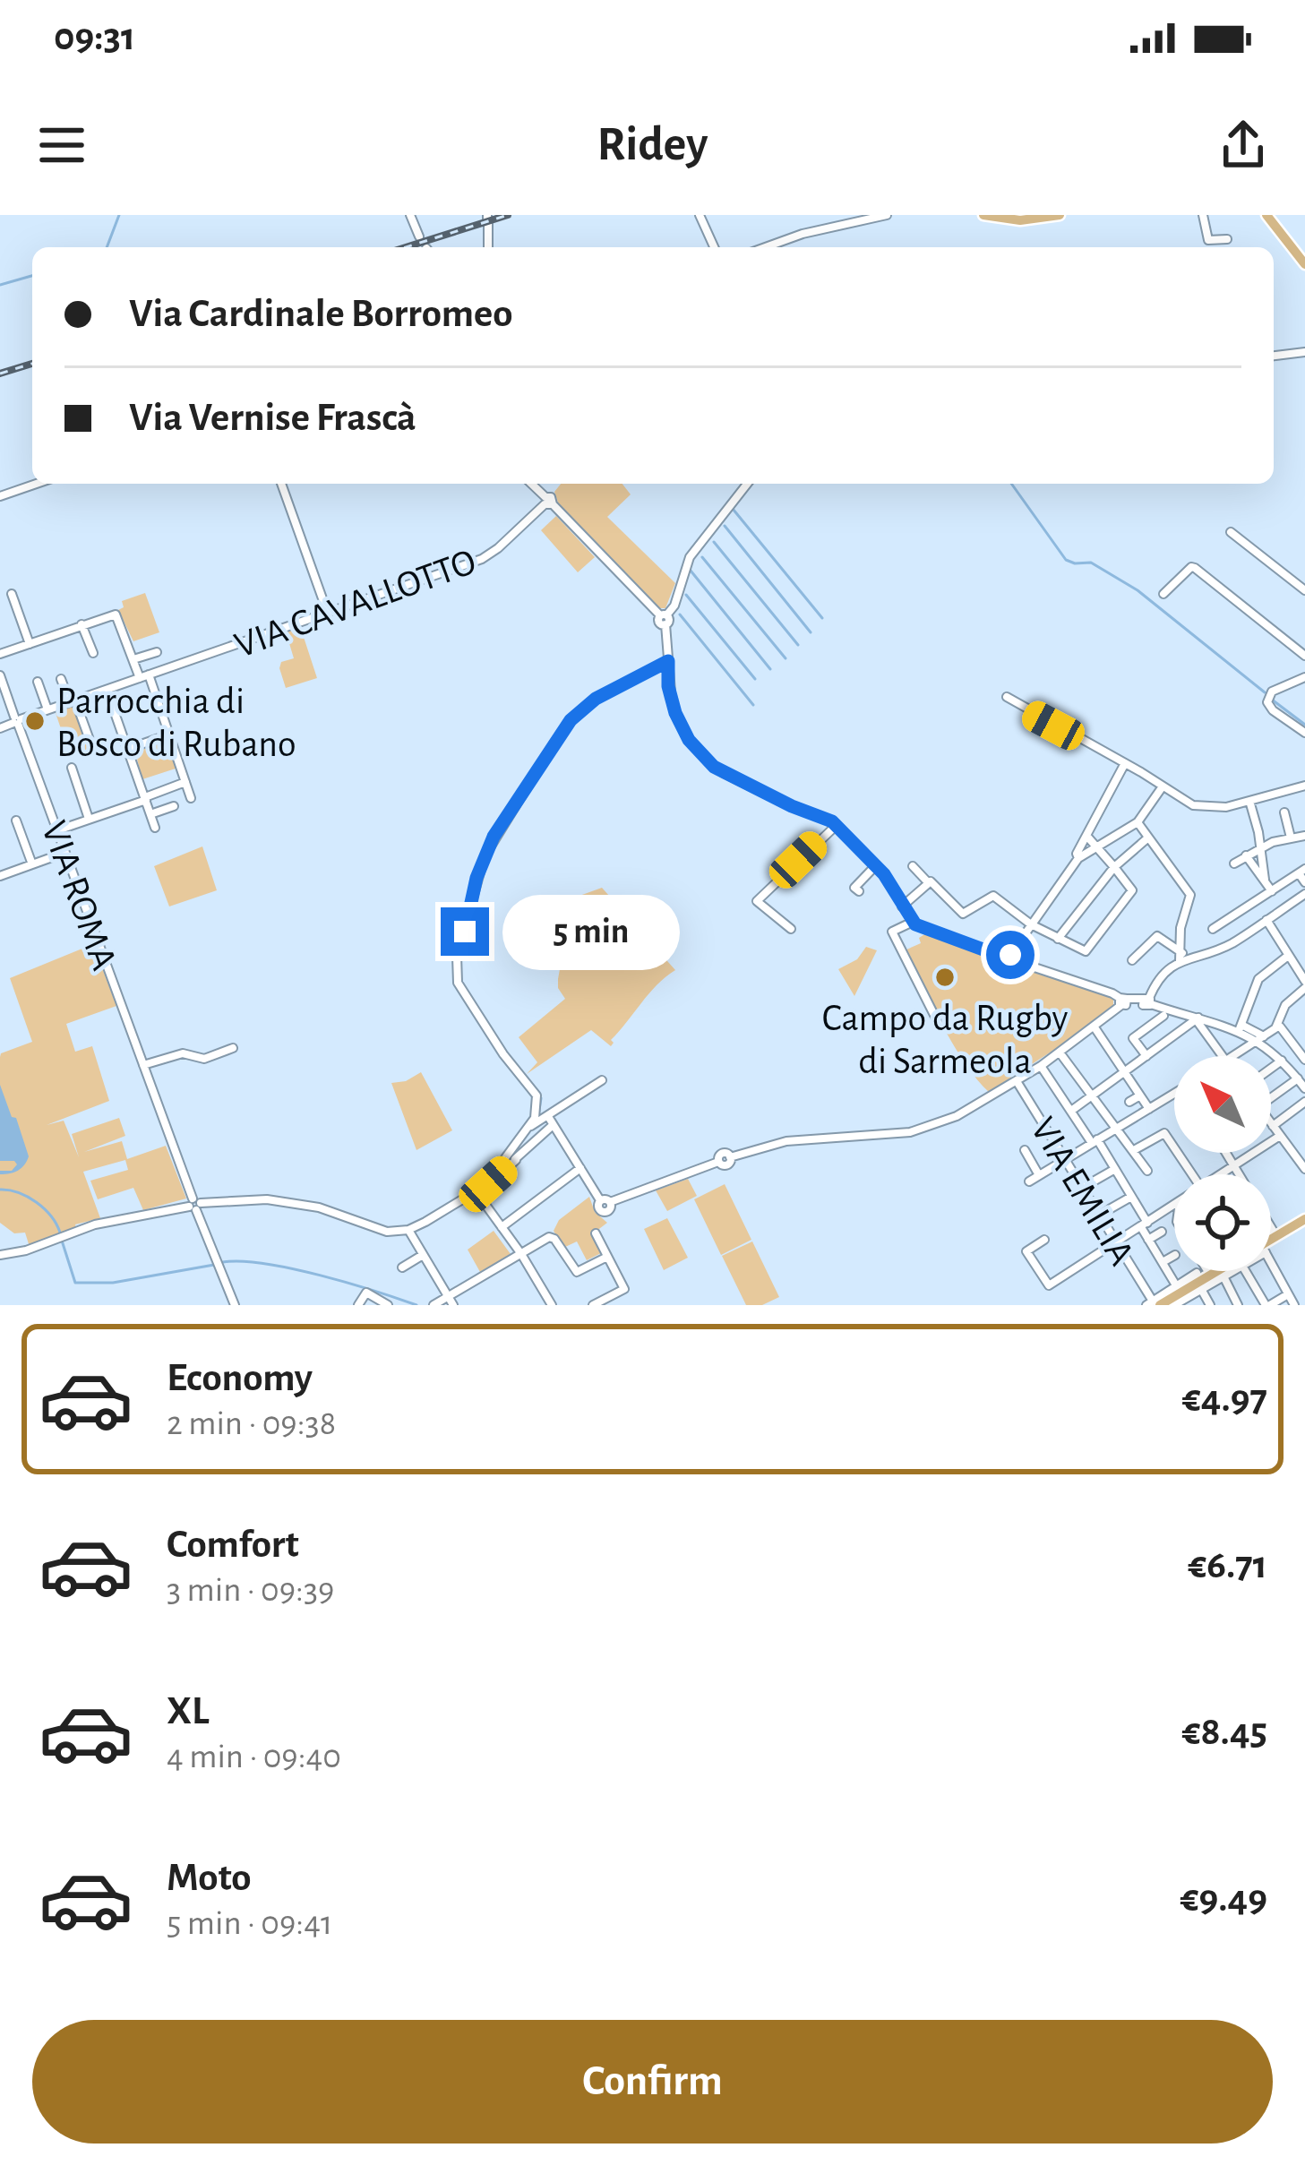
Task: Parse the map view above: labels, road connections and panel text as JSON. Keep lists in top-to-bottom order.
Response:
{
  "streets": {
    "street": ["VIA CAVALLOTTO", "VIA ROMA", "VIA EMILIA"]
  },
  "crossings": [
    ["VIA CAVALLOTTO", "VIA ROMA"]
  ],
  "places": ["Parrocchia di Bosco di Rubano", "Campo da Rugby di Sarmeola"],
  "north": "top left",
  "page": {
    "status": "09:31",
    "header": "Ridey",
    "banner": ["Via Cardinale Borromeo", "Via Vernise Frascà"],
    "bubble": "5 min",
    "list": [
      {
        "name": "Economy",
        "note": "2 min · 09:38",
        "value": "€4.97"
      },
      {
        "name": "Comfort",
        "note": "3 min · 09:39",
        "value": "€6.71"
      },
      {
        "name": "XL",
        "note": "4 min · 09:40",
        "value": "€8.45"
      },
      {
        "name": "Moto",
        "note": "5 min · 09:41",
        "value": "€9.49"
      }
    ],
    "buttons": "Confirm"
  }
}
